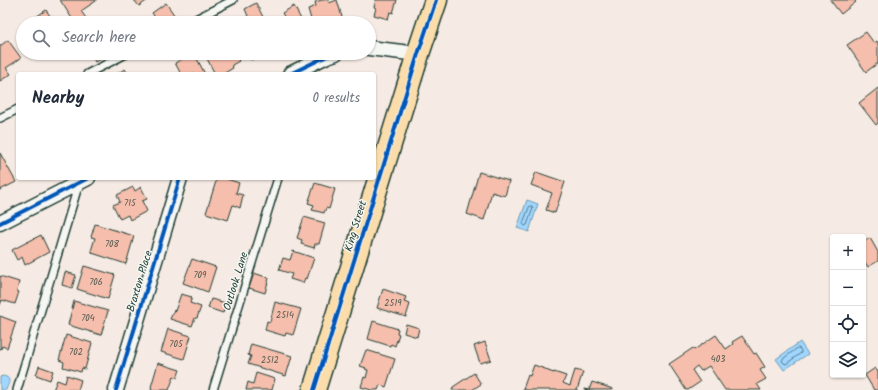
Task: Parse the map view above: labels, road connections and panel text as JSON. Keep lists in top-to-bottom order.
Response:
{
  "streets": {
    "main road": ["King Street"],
    "street": ["Braxton Place"],
    "lane": ["Outlook Lane"]
  },
  "house_numbers": [
    "715",
    "708",
    "709",
    "706",
    "2519",
    "2514",
    "704",
    "705",
    "702",
    "403",
    "2512"
  ],
  "page": {
    "search": "Search here",
    "heading": ["Nearby", "0 results"],
    "map_buttons": ["+", "−"]
  }
}
